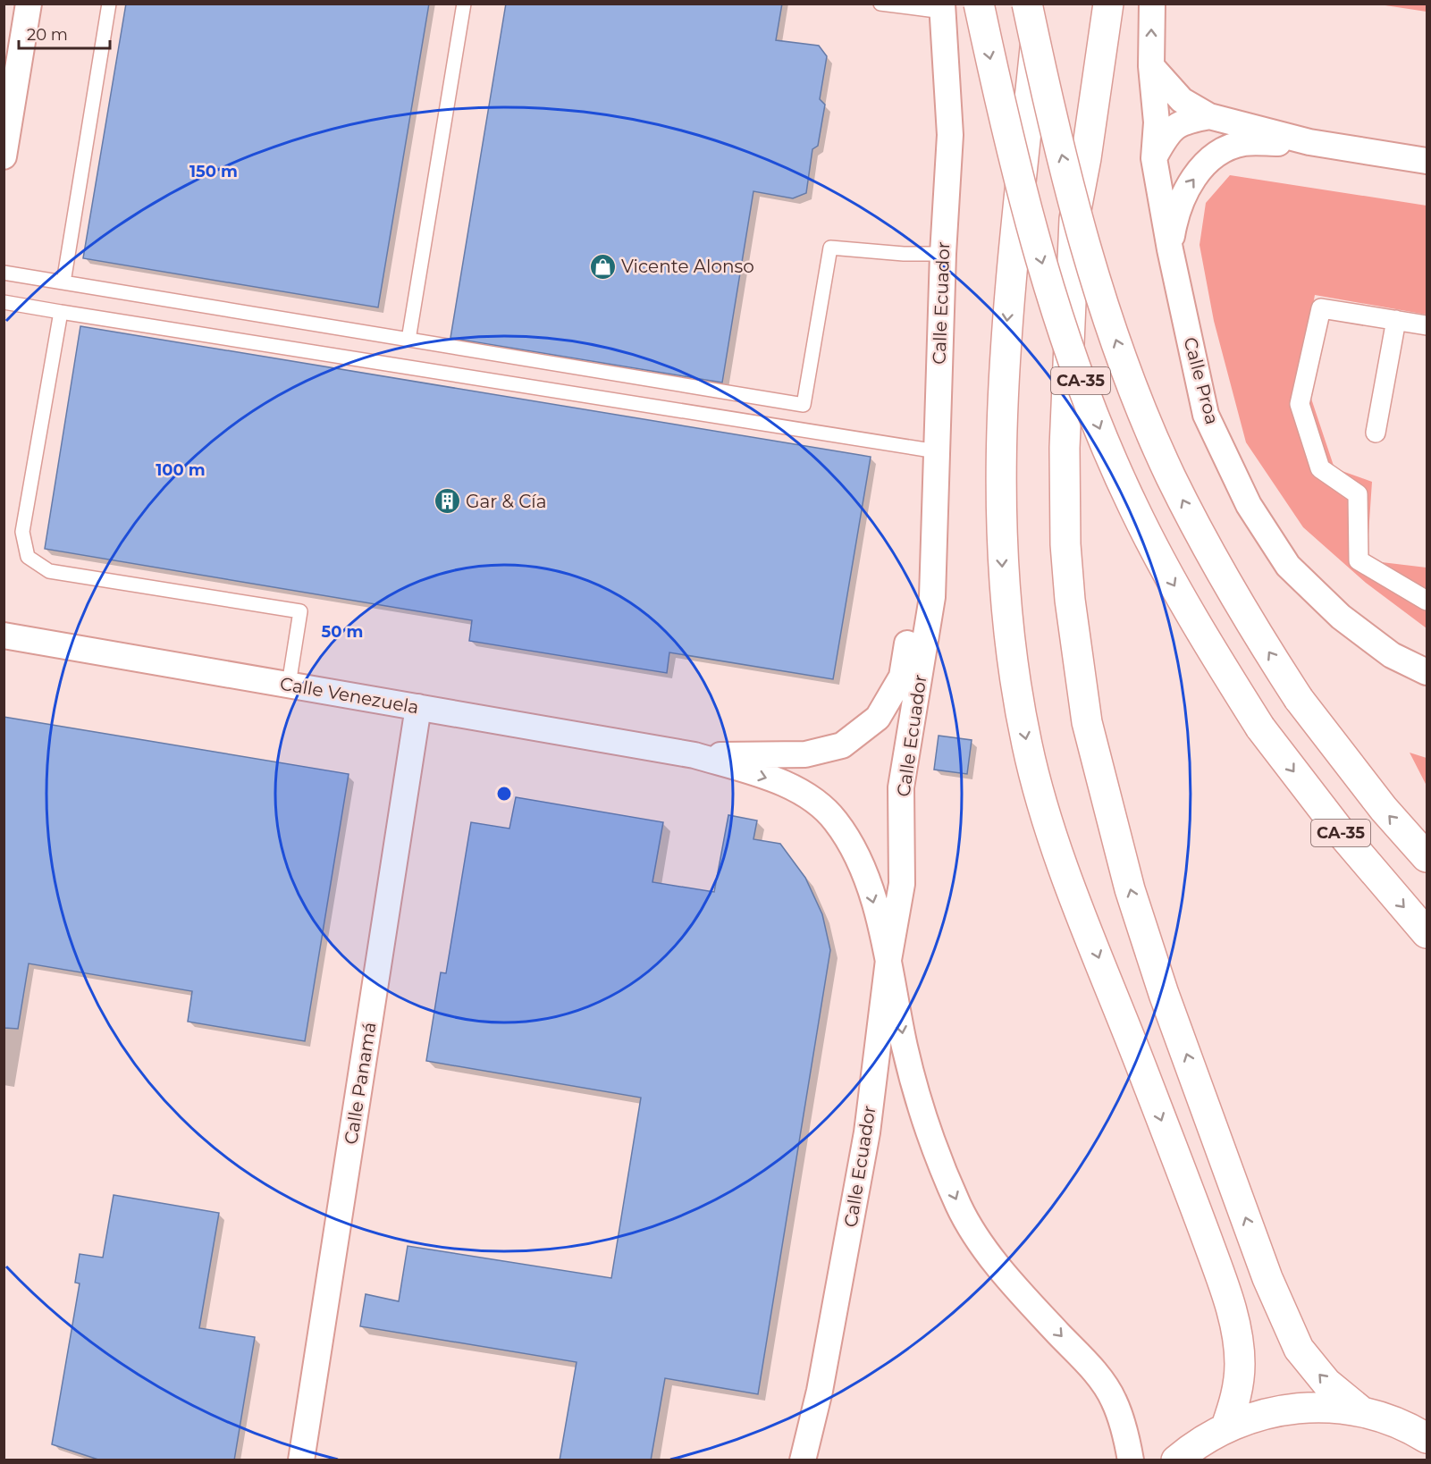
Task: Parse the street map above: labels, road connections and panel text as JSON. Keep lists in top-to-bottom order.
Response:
{
  "streets": {
    "main road": ["CA-35"],
    "street": [
      "Calle Ecuador",
      "Calle Proa",
      "Calle Venezuela",
      "Calle Panamá"
    ]
  },
  "crossings": [
    ["Calle Venezuela", "Calle Panamá"]
  ],
  "places": {
    "shop": ["Vicente Alonso"],
    "building": ["Gar & Cía"]
  },
  "scale_bar": "20 m",
  "rings": ["150 m", "100 m", "50 m"]
}
